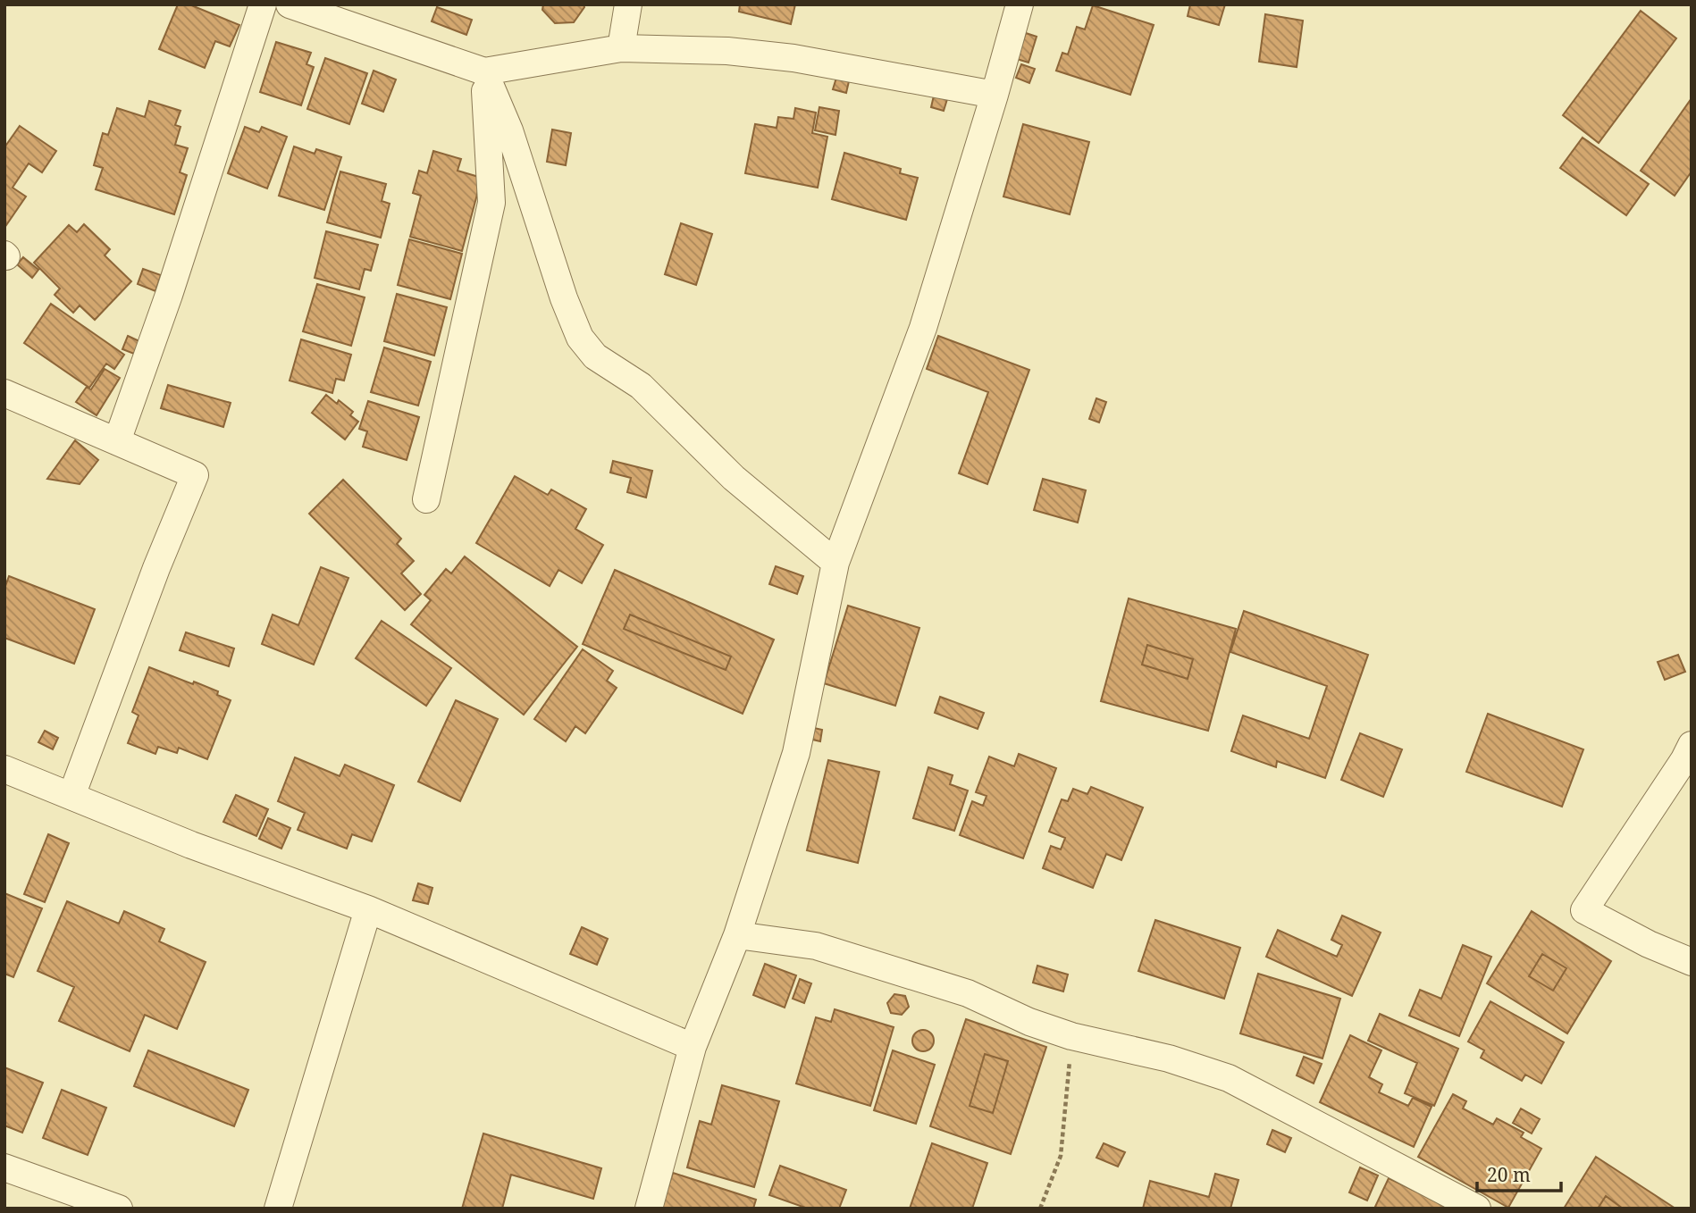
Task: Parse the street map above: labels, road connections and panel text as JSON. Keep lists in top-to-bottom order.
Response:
{
  "scale_bar": "20 m"
}
